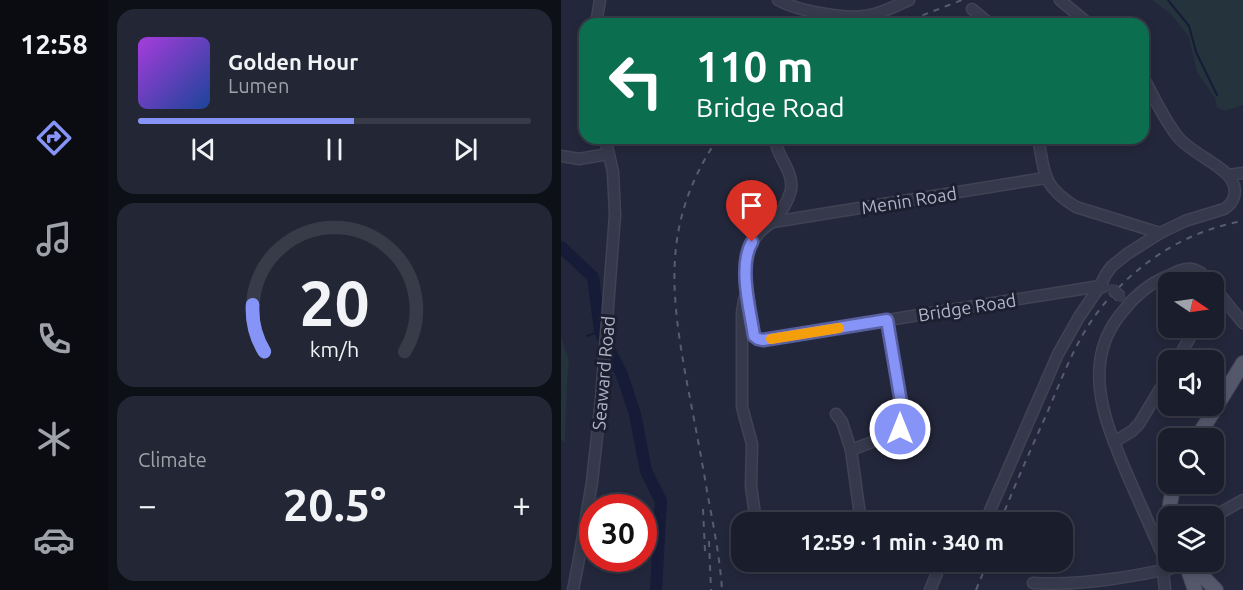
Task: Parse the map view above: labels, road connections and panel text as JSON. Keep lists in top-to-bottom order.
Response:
{
  "streets": {
    "street": ["Menin Road", "Bridge Road", "Seaward Road"]
  },
  "north": "right",
  "page": {
    "tabs": "12:58",
    "turn": ["110 m", "Bridge Road"],
    "song": ["Golden Hour", "Lumen"],
    "tile": "Climate",
    "heat": ["−", "20.5°", "+"],
    "limit": "30",
    "trip": "12:59 · 1 min · 340 m",
    "gauge": ["20", "km/h"]
  }
}
